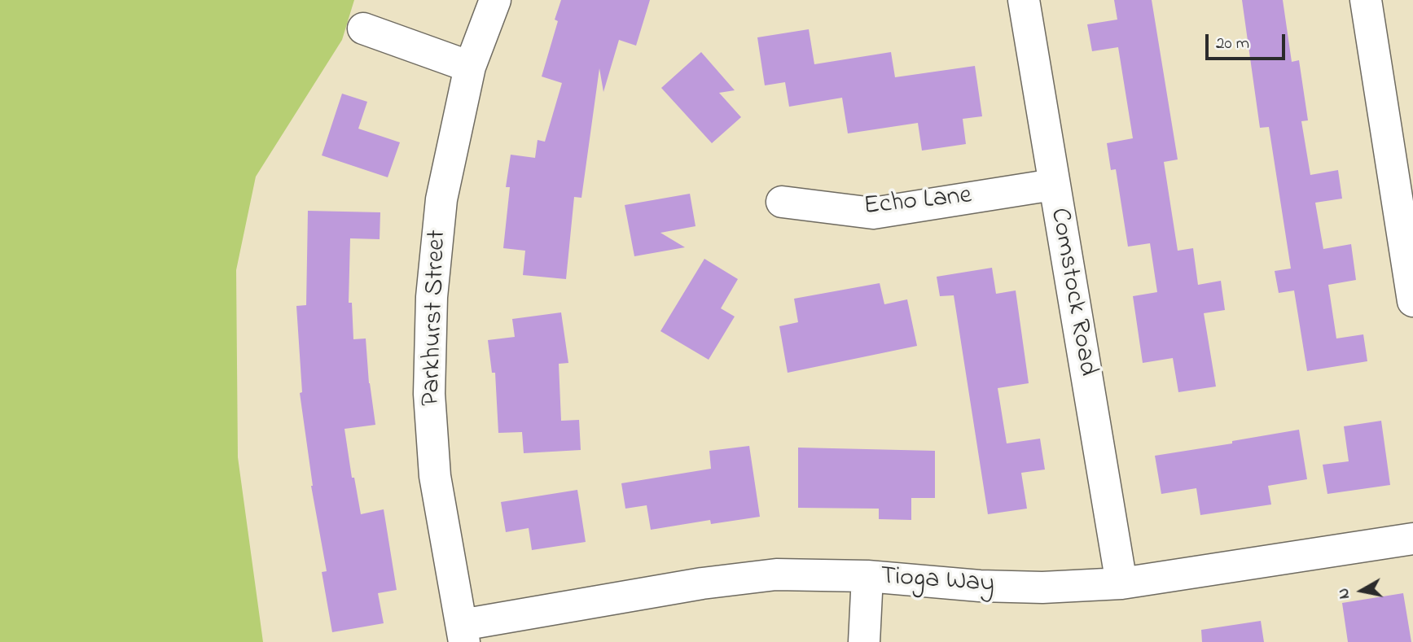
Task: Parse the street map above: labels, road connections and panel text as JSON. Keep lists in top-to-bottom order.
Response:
{
  "streets": {
    "street": [
      "Echo Lane",
      "Comstock Road",
      "Parkhurst Street",
      "Tioga Way"
    ]
  },
  "crossings": [
    ["Echo Lane", "Comstock Road"],
    ["Comstock Road", "Tioga Way"],
    ["Parkhurst Street", "Tioga Way"]
  ],
  "scale_bar": "20 m",
  "north": "left"
}
